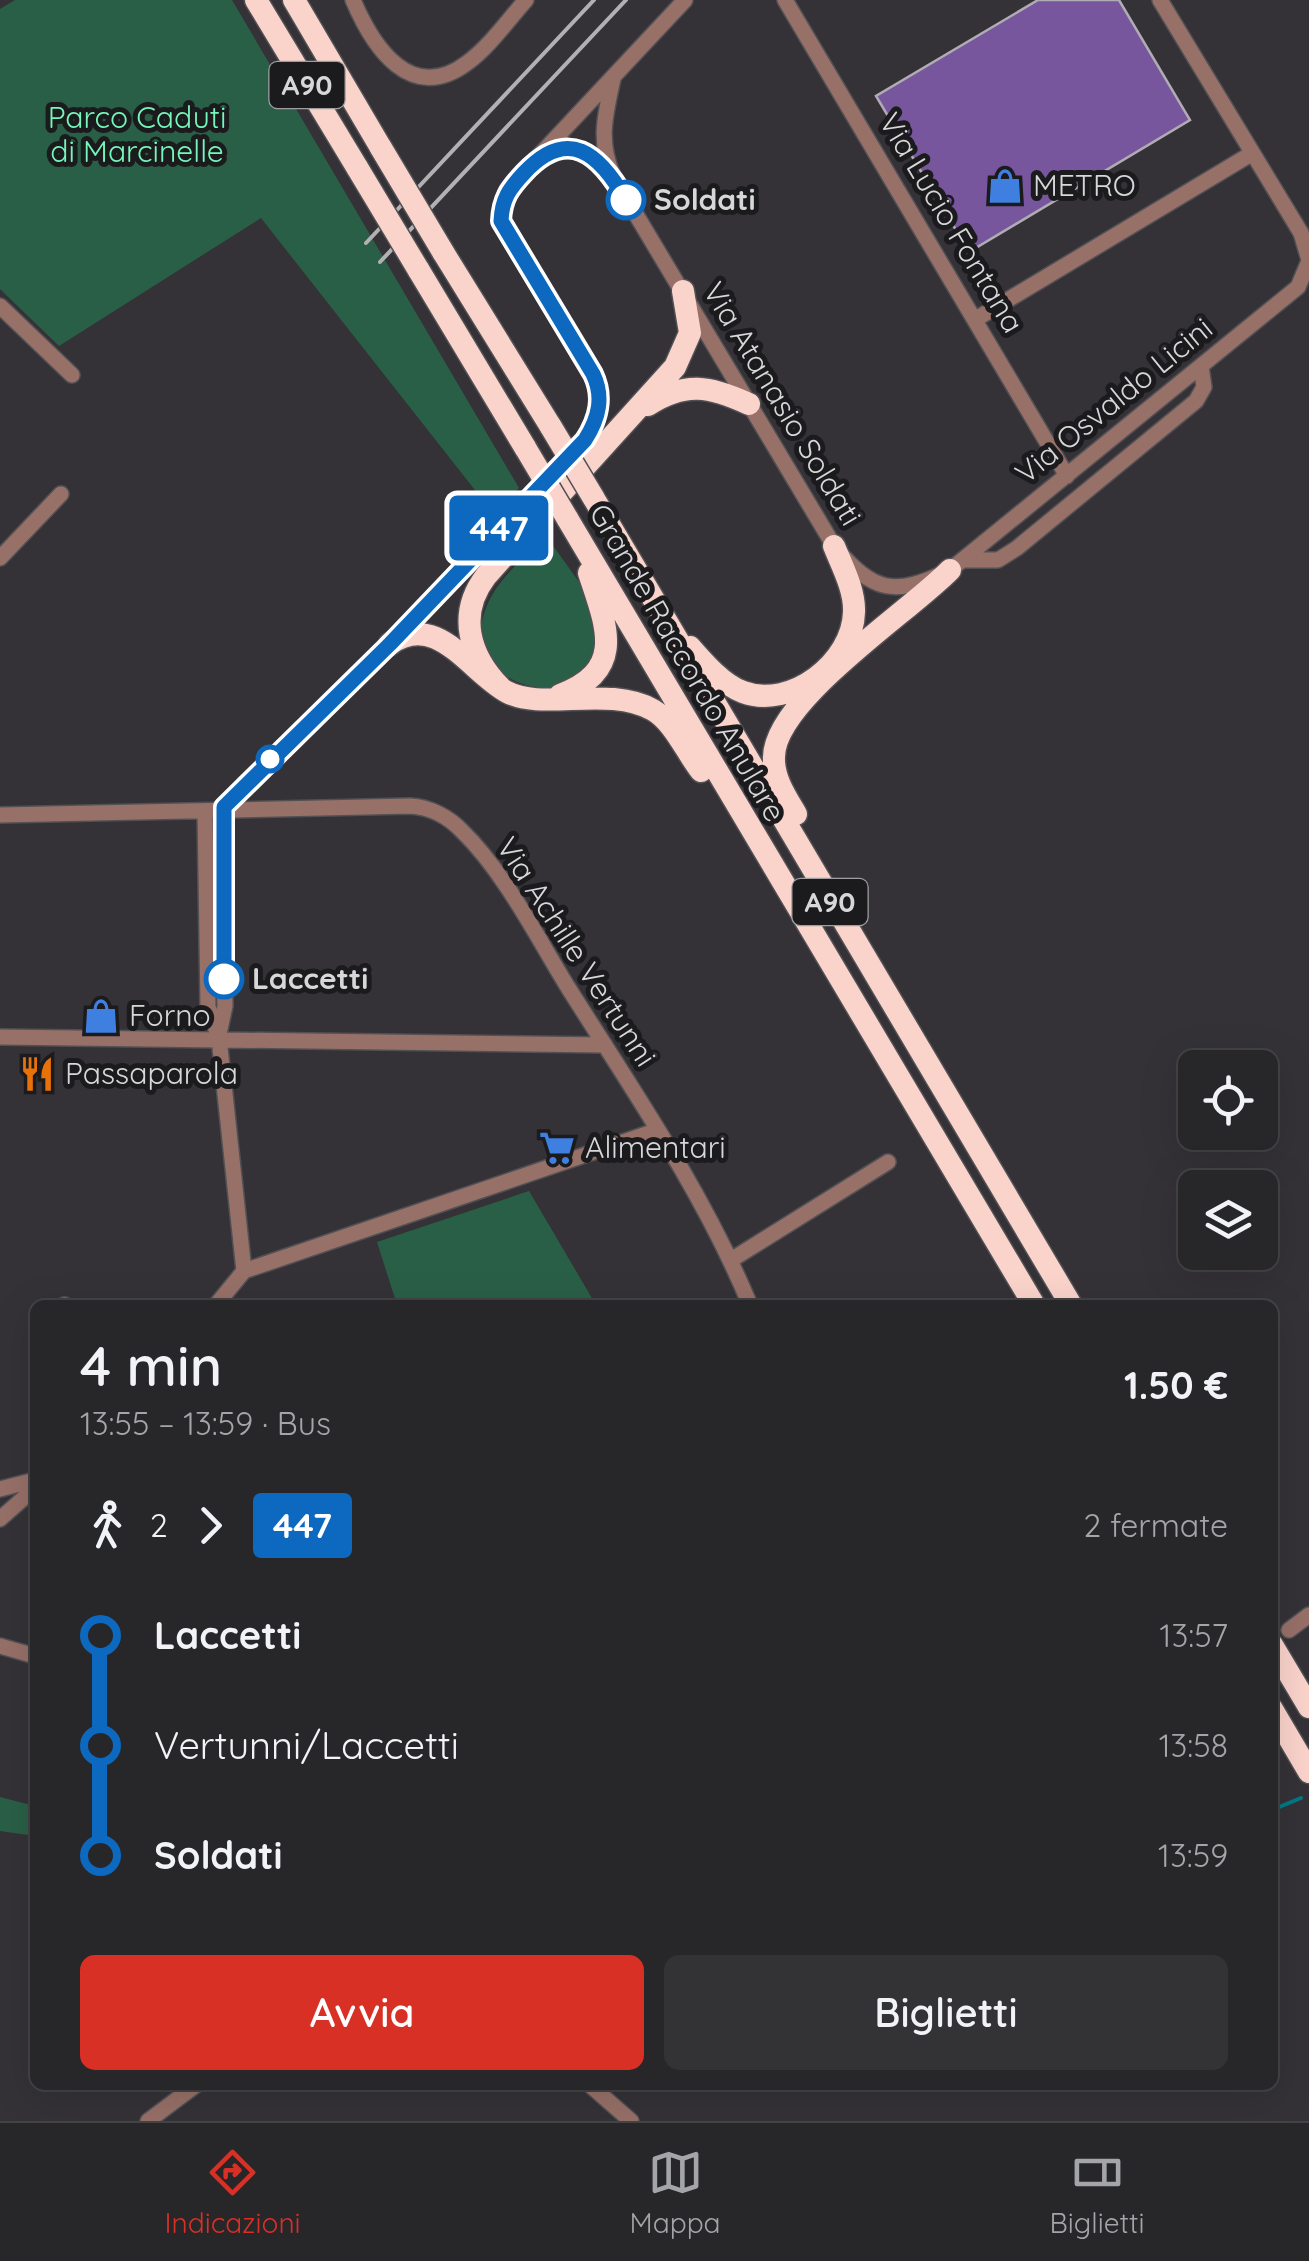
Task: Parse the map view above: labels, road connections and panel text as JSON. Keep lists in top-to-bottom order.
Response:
{
  "streets": {
    "highway": ["A90", "Grande Raccordo Anulare"],
    "street": [
      "Via Lucio Fontana",
      "Via Osvaldo Licini",
      "Via Atanasio Soldati",
      "Via Achille Vertunni"
    ]
  },
  "crossings": [
    ["Via Lucio Fontana", "Via Osvaldo Licini"],
    ["Via Osvaldo Licini", "Via Atanasio Soldati"]
  ],
  "parks": ["Parco Caduti di Marcinelle"],
  "places": {
    "shop": ["METRO", "Forno"],
    "other": ["Soldati", "Laccetti"],
    "restaurant": ["Passaparola"],
    "supermarket": ["Alimentari"]
  },
  "lines": ["bus line 447"],
  "page": {
    "on_map": "447",
    "heading": ["4 min", "13:55 – 13:59 · Bus", "1.50 €"],
    "legs": ["2", "447", "2 fermate"],
    "list": [
      {
        "name": "Laccetti",
        "value": "13:57"
      },
      {
        "name": "Vertunni/Laccetti",
        "value": "13:58"
      },
      {
        "name": "Soldati",
        "value": "13:59"
      }
    ],
    "buttons": ["Avvia", "Biglietti"],
    "tabs": ["Indicazioni", "Mappa", "Biglietti"]
  }
}
